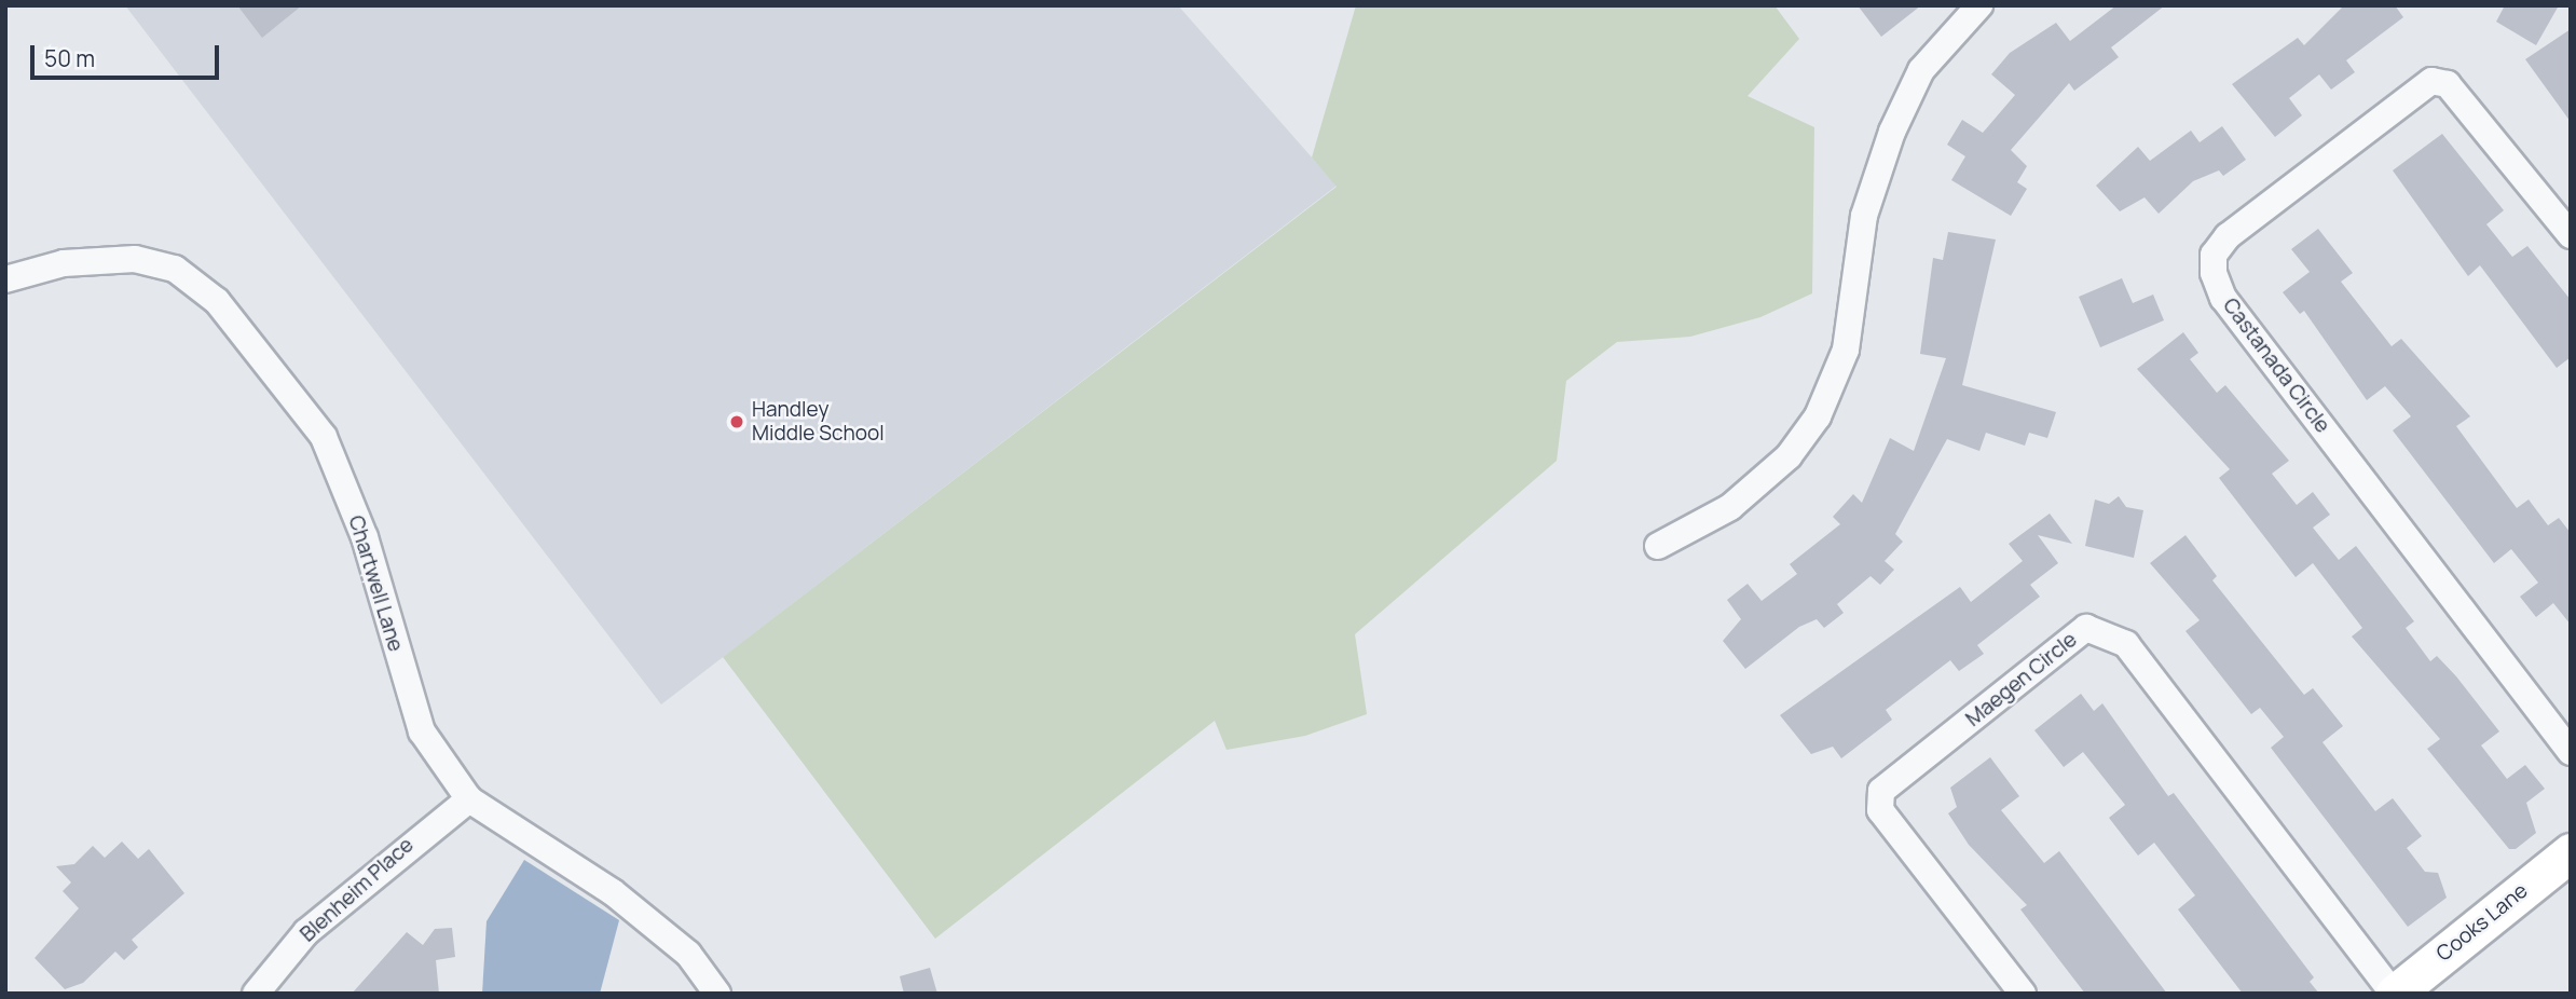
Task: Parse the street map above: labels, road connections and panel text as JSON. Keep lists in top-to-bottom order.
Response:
{
  "streets": {
    "main road": ["Cooks Lane"],
    "street": [
      "Castanada Circle",
      "Chartwell Lane",
      "Maegen Circle",
      "Blenheim Place"
    ]
  },
  "crossings": [
    ["Chartwell Lane", "Blenheim Place"],
    ["Maegen Circle", "Cooks Lane"]
  ],
  "places": ["Handley Middle School"],
  "scale_bar": "50 m"
}
